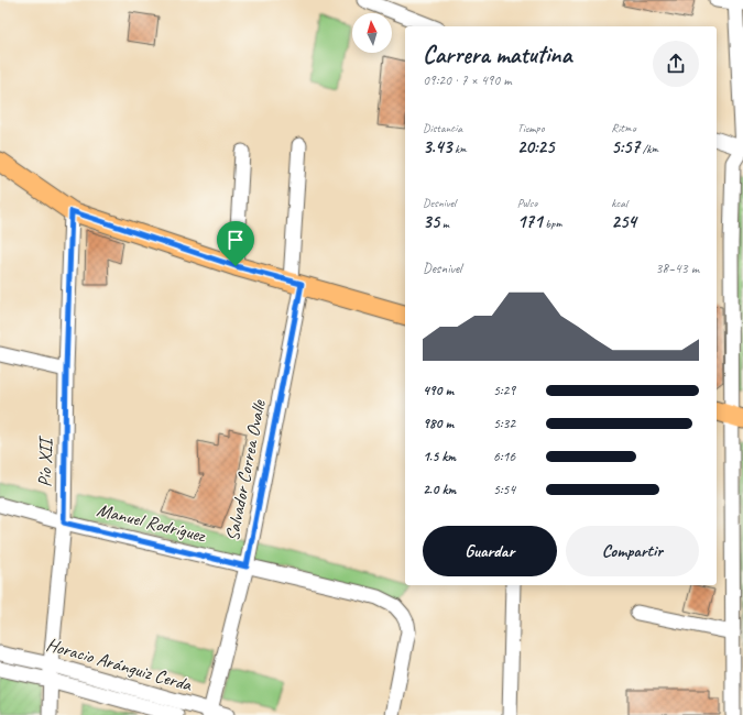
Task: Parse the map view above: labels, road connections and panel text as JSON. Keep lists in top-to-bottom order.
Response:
{
  "streets": {
    "street": [
      "Pío XII",
      "Salvador Correa Ovalle",
      "Manuel Rodríguez",
      "Horacio Aránguiz Cerda"
    ]
  },
  "crossings": [
    ["Pío XII", "Manuel Rodríguez"],
    ["Pío XII", "Horacio Aránguiz Cerda"],
    ["Salvador Correa Ovalle", "Manuel Rodríguez"],
    ["Salvador Correa Ovalle", "Horacio Aránguiz Cerda"]
  ],
  "north": "top",
  "page": {
    "heading": ["Carrera matutina", "09:20 · 7 × 490 m"],
    "stats": [
      ["Distancia", "3.43 km"],
      ["Tiempo", "20:25"],
      ["Ritmo", "5:57 /km"],
      ["Desnivel", "35 m"],
      ["Pulso", "171 bpm"],
      ["kcal", "254"]
    ],
    "chart": ["Desnivel", "38–43 m"],
    "list": [
      {
        "name": "490 m",
        "note": "5:29"
      },
      {
        "name": "980 m",
        "note": "5:32"
      },
      {
        "name": "1.5 km",
        "note": "6:16"
      },
      {
        "name": "2.0 km",
        "note": "5:54"
      }
    ],
    "buttons": ["Guardar", "Compartir"]
  }
}
